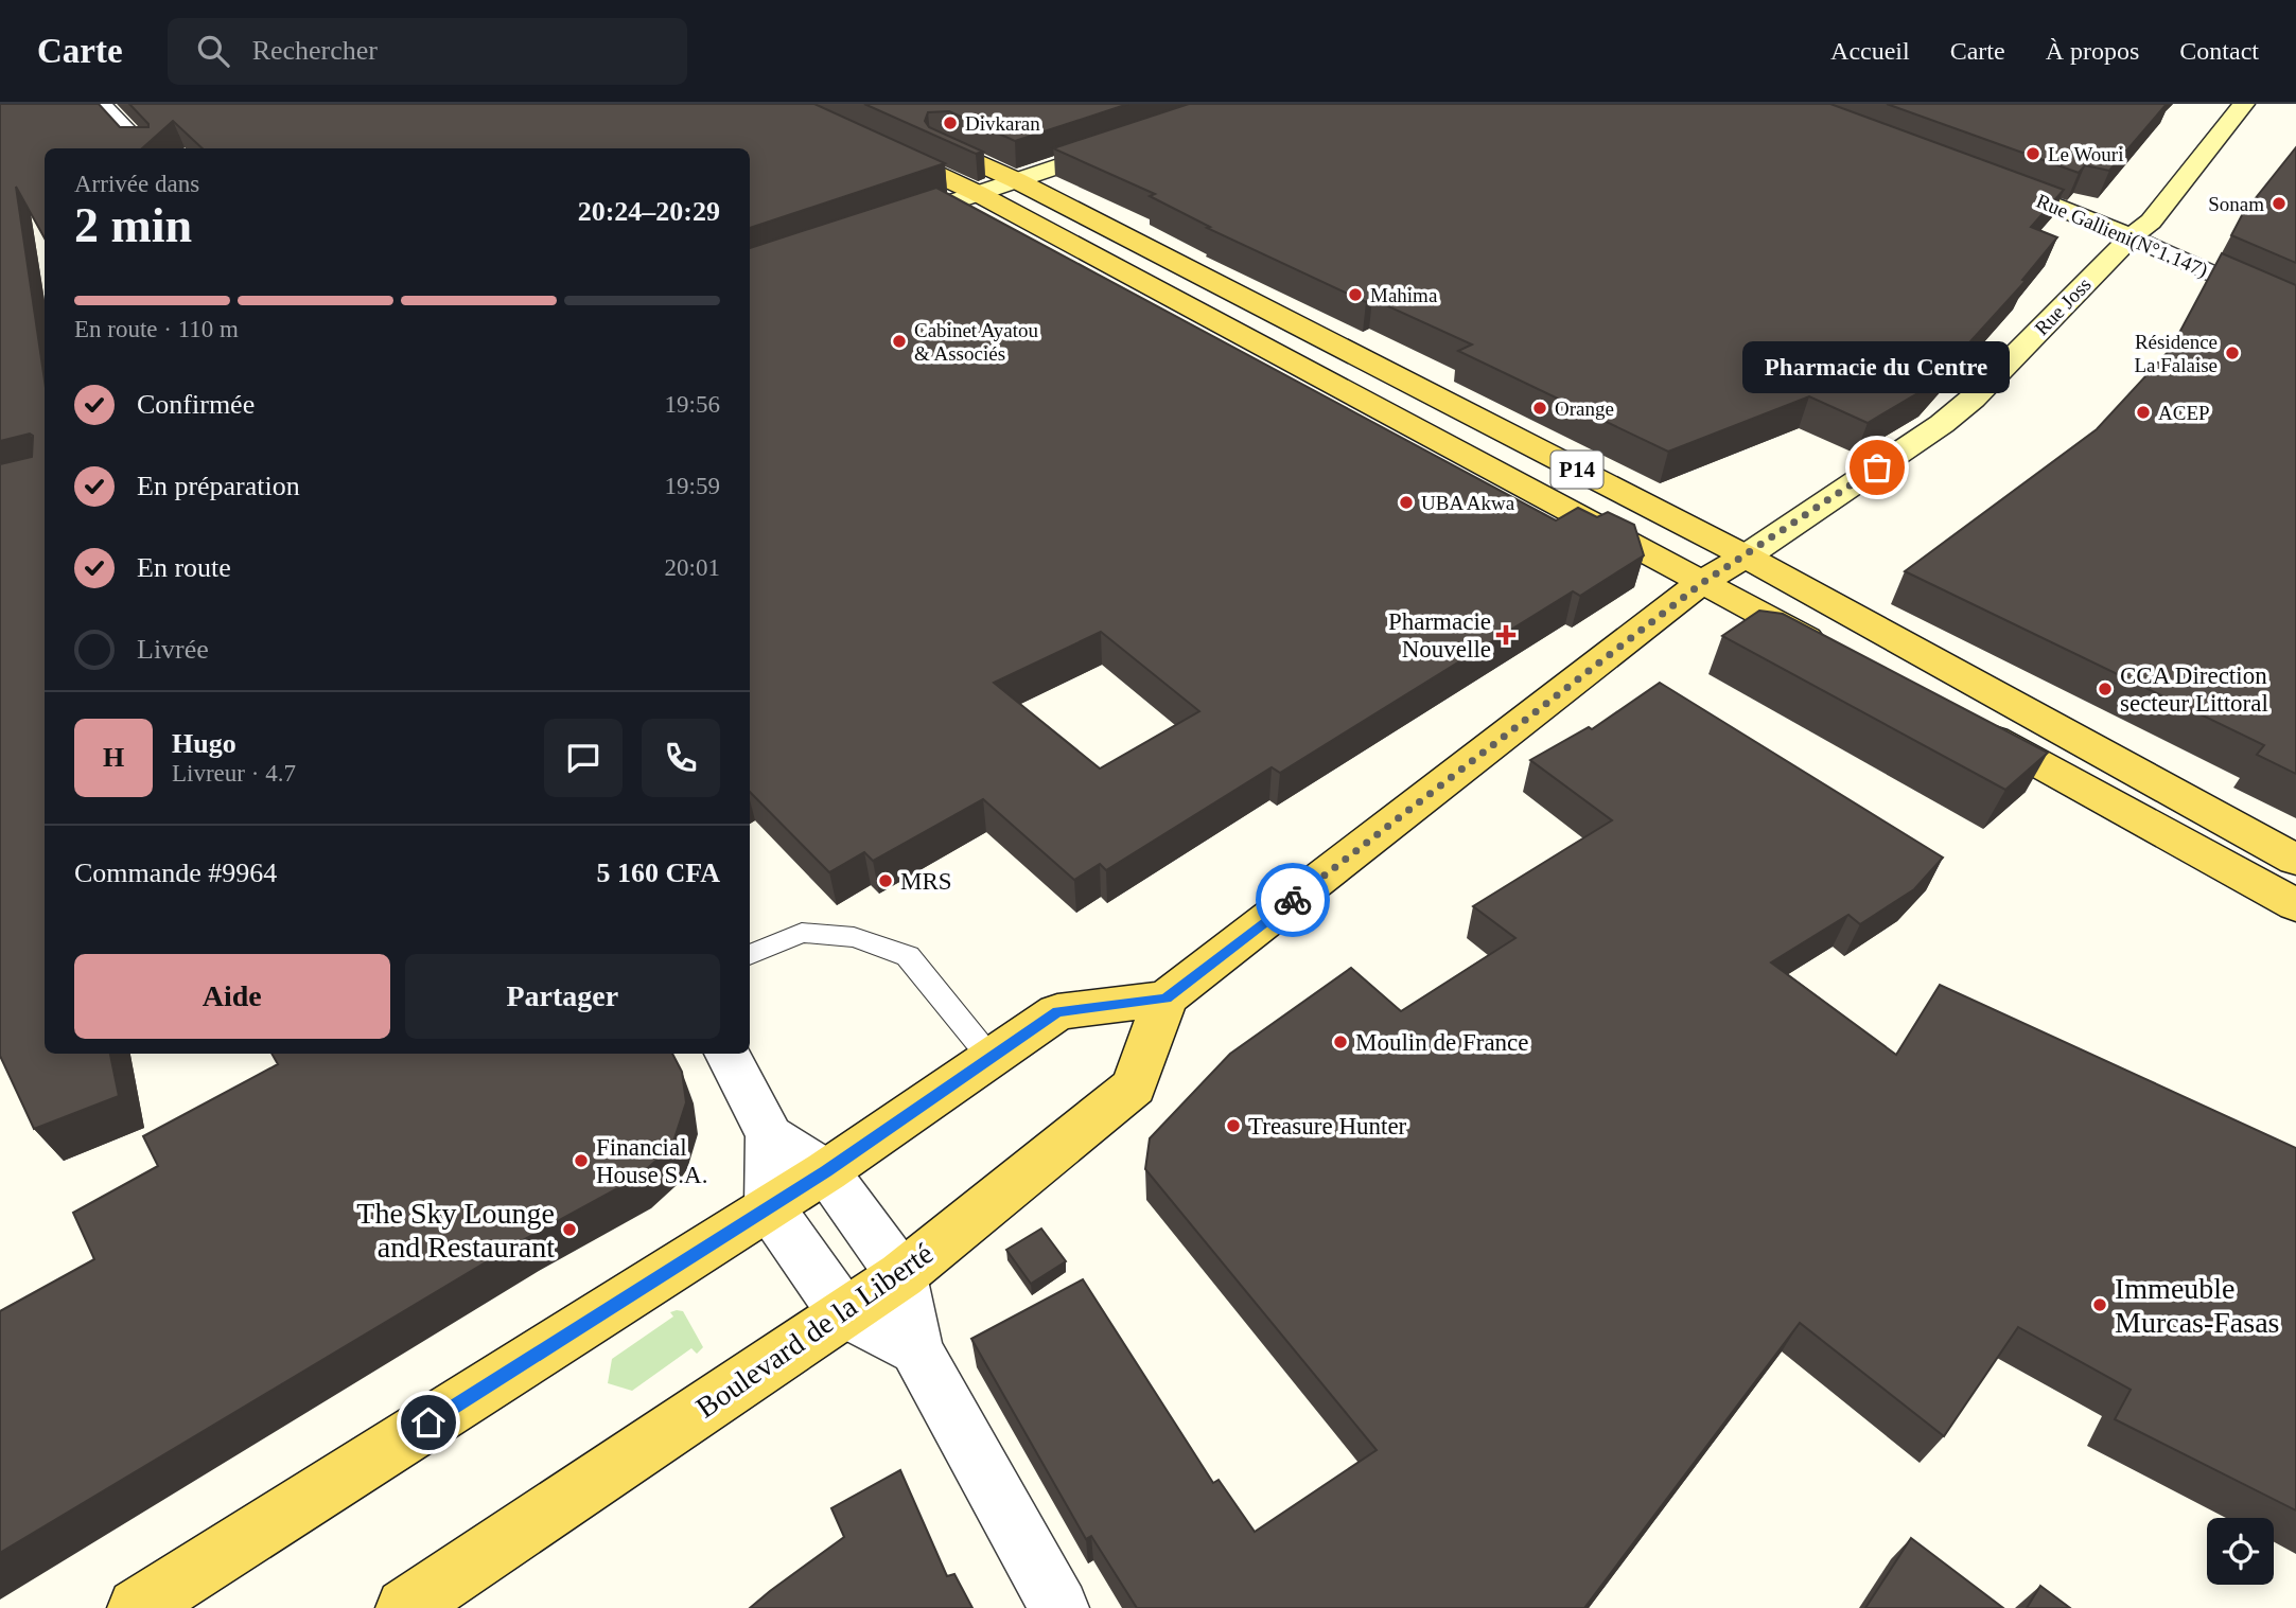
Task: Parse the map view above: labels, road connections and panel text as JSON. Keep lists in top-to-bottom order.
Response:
{
  "streets": {
    "main road": [
      "Rue Gallieni(N°1.147)",
      "Rue Joss",
      "P14",
      "Boulevard de la Liberté"
    ]
  },
  "crossings": [
    ["Rue Gallieni(N°1.147)", "Rue Joss"],
    ["Rue Joss", "P14"]
  ],
  "places": {
    "other": [
      "Divkaran",
      "Le Wouri",
      "Sonam",
      "Mahima",
      "Cabinet Ayatou & Associés",
      "Résidence La Falaise",
      "Orange",
      "ACEP",
      "Pharmacie du Centre",
      "UBA Akwa",
      "CCA Direction secteur Littoral",
      "MRS",
      "Moulin de France",
      "Treasure Hunter",
      "Financial House S.A.",
      "The Sky Lounge and Restaurant",
      "Immeuble Murcas-Fasas"
    ],
    "health": ["Pharmacie Nouvelle"]
  },
  "page": {
    "header": "Carte",
    "search": "Rechercher",
    "nav": [
      "Accueil",
      "Carte",
      "À propos",
      "Contact"
    ],
    "heading": ["2 min", "Arrivée dans", "20:24–20:29"],
    "panel": [
      "Hugo",
      "Livreur · 4.7",
      "Commande #9964",
      "5 160 CFA"
    ],
    "bar": "En route · 110 m",
    "bubble": "Pharmacie du Centre",
    "list": [
      ["Confirmée", "19:56"],
      ["En préparation", "19:59"],
      ["En route", "20:01"],
      "Livrée"
    ],
    "round": "H",
    "buttons": ["Aide", "Partager"]
  }
}
